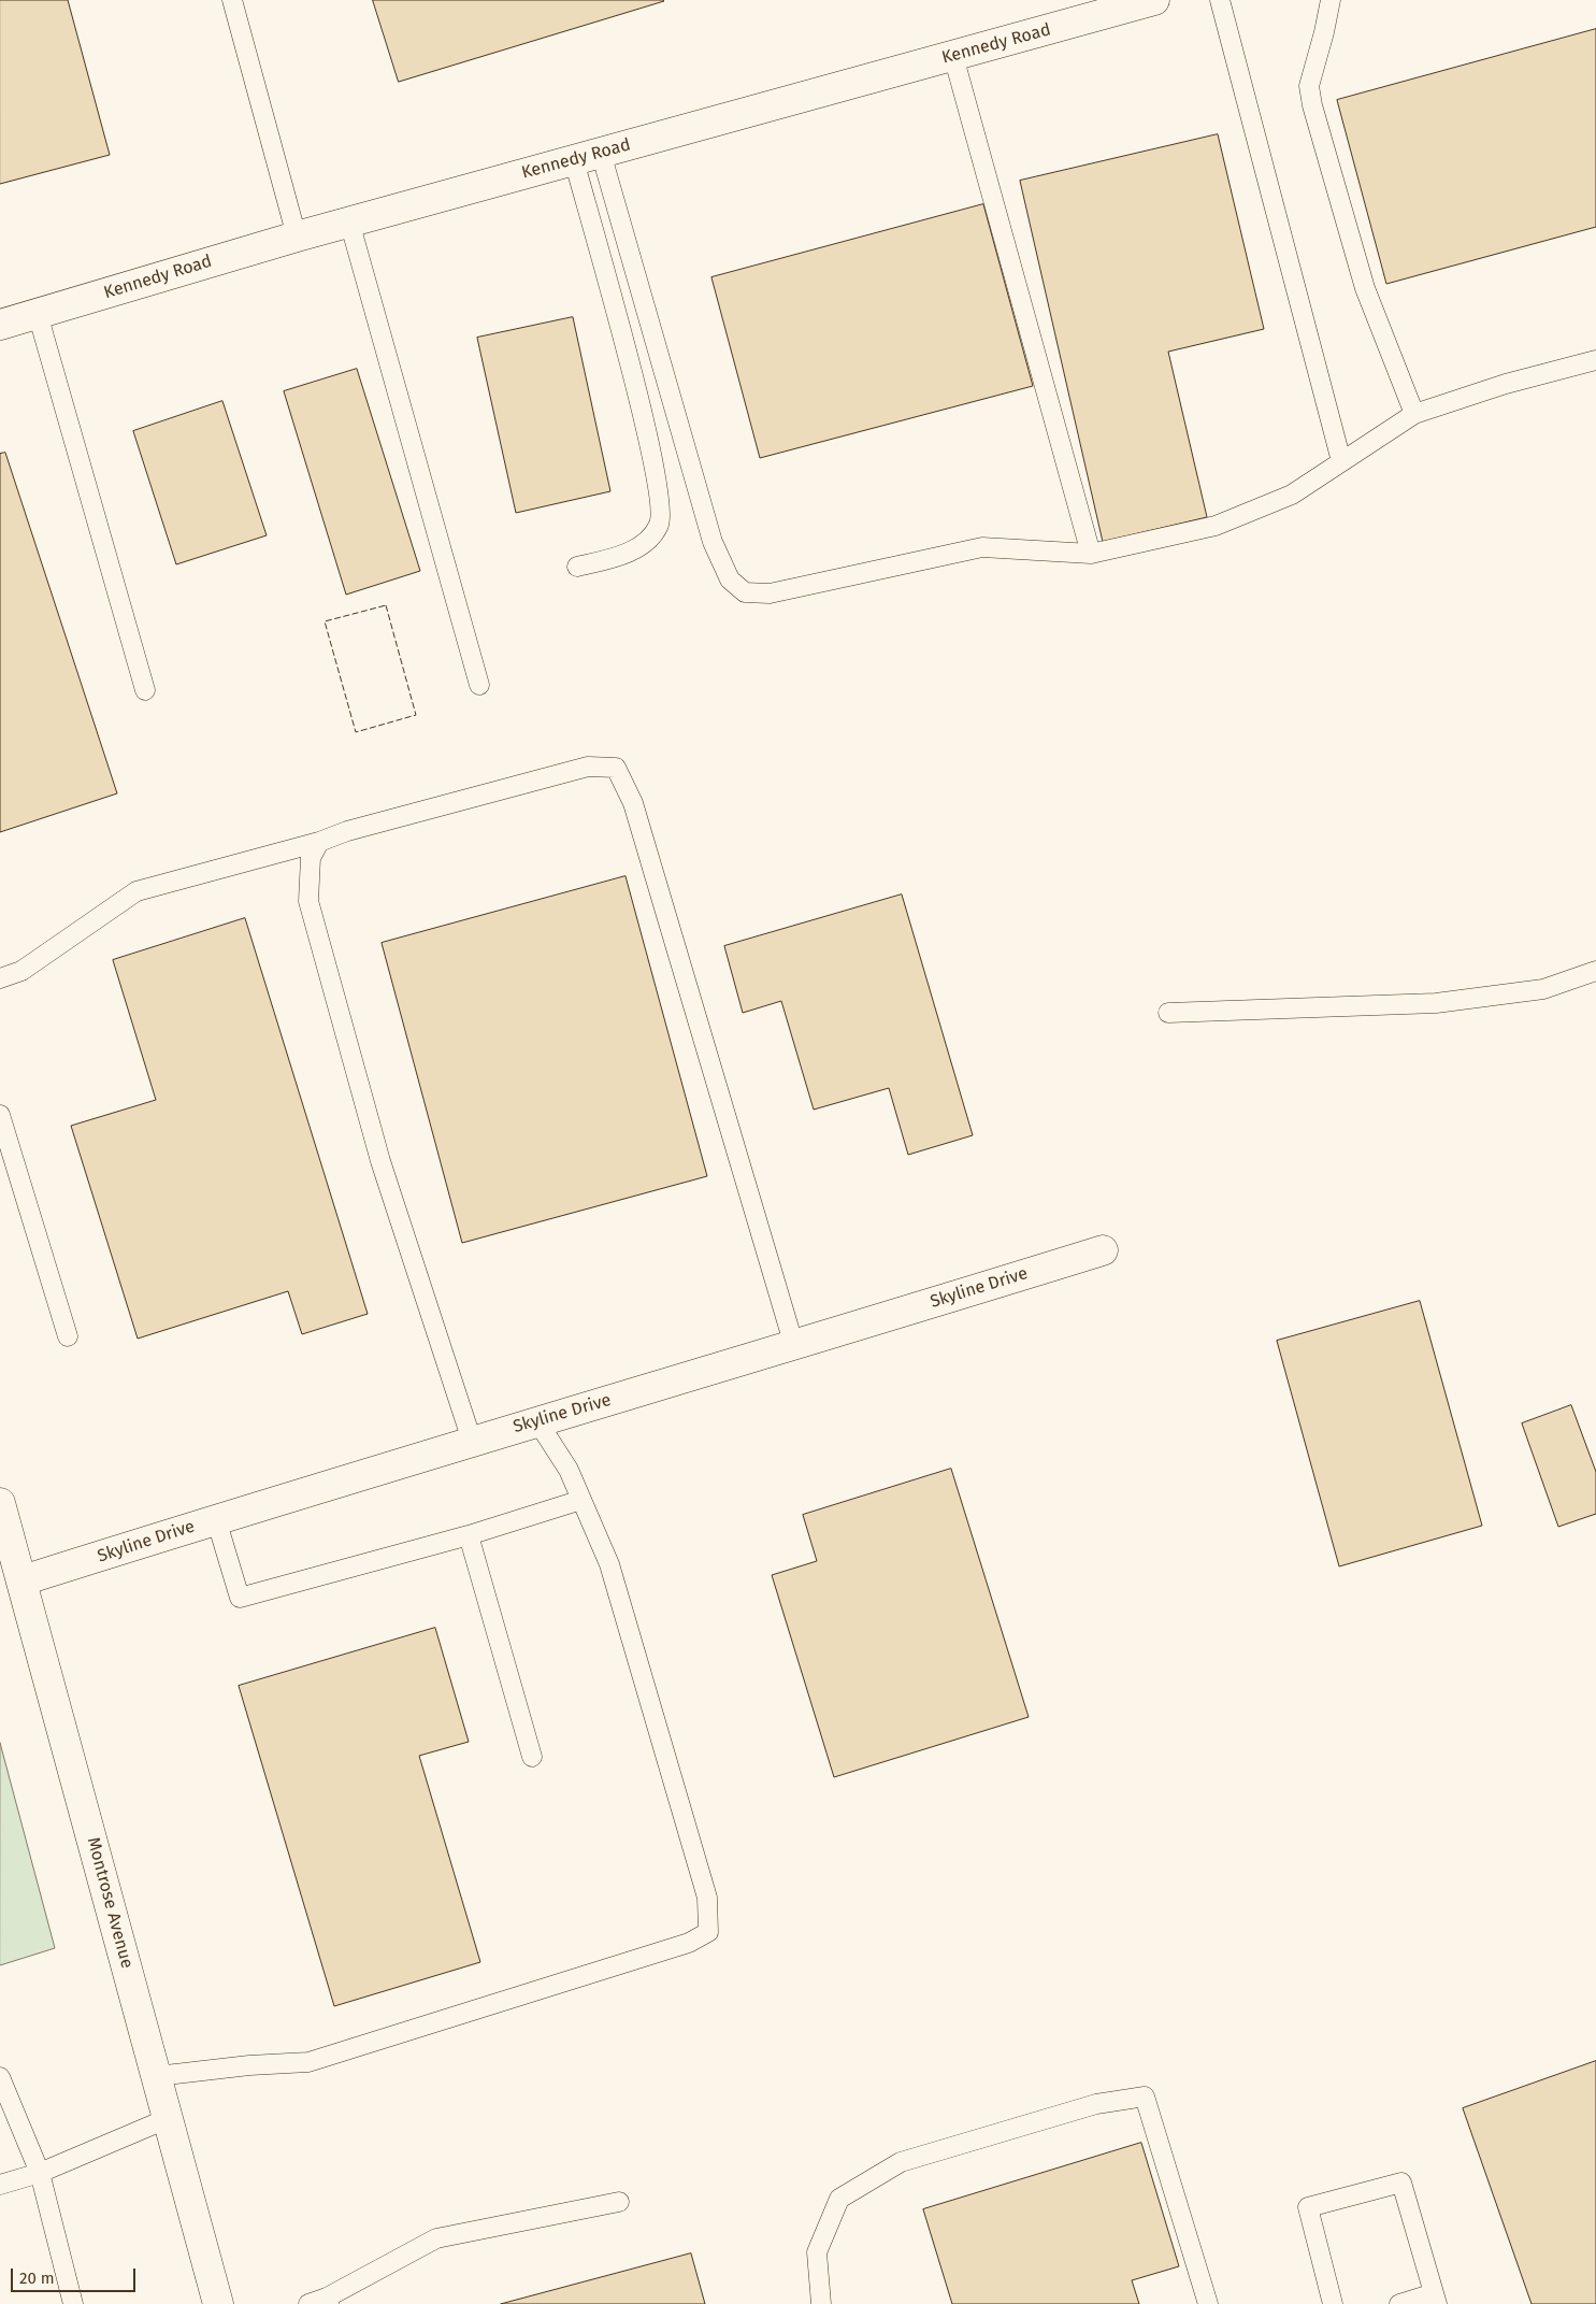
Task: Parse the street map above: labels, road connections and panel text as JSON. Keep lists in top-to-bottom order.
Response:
{
  "streets": {
    "street": ["Kennedy Road", "Skyline Drive", "Montrose Avenue"]
  },
  "crossings": [
    ["Skyline Drive", "Montrose Avenue"]
  ],
  "scale_bar": "20 m"
}
